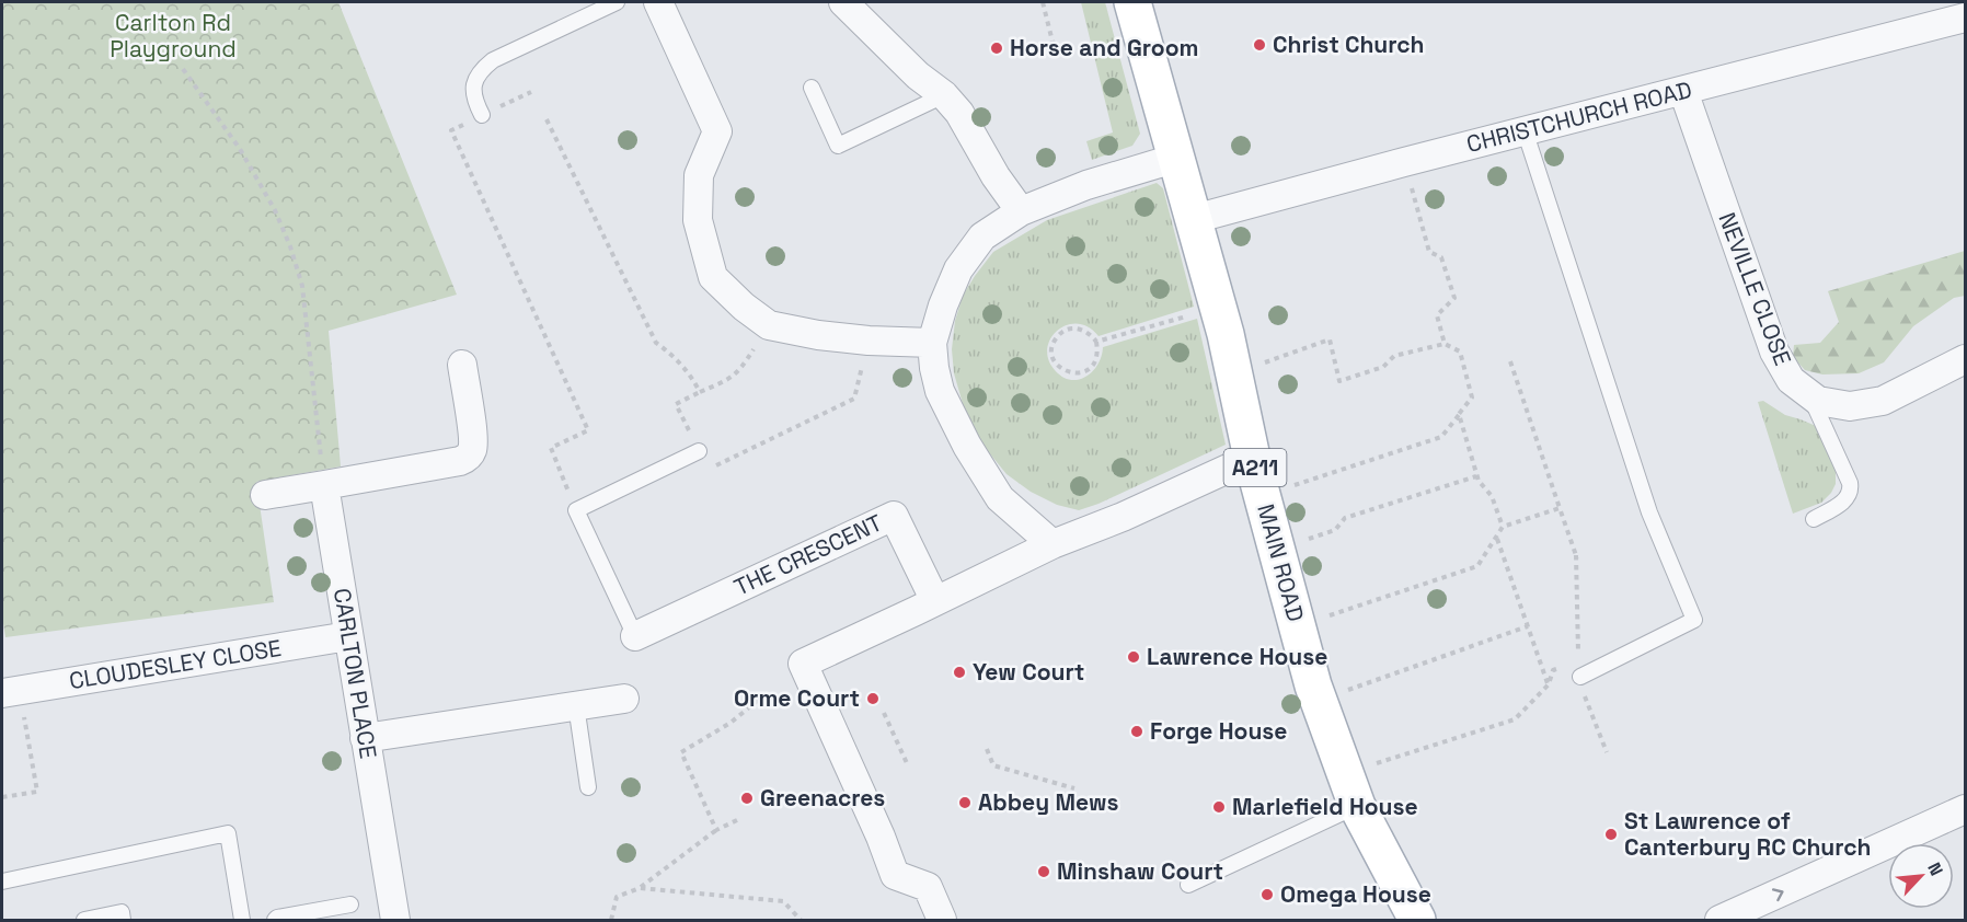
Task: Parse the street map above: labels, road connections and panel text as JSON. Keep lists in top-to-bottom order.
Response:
{
  "streets": {
    "main road": ["A211", "MAIN ROAD"],
    "street": [
      "CHRISTCHURCH ROAD",
      "NEVILLE CLOSE",
      "THE CRESCENT",
      "CLOUDESLEY CLOSE",
      "CARLTON PLACE"
    ]
  },
  "crossings": [
    ["CHRISTCHURCH ROAD", "NEVILLE CLOSE"],
    ["CHRISTCHURCH ROAD", "MAIN ROAD"],
    ["CLOUDESLEY CLOSE", "CARLTON PLACE"]
  ],
  "parks": ["Carlton Rd Playground"],
  "places": [
    "Christ Church",
    "Horse and Groom",
    "Lawrence House",
    "Yew Court",
    "Orme Court",
    "Forge House",
    "Greenacres",
    "Abbey Mews",
    "Marlefield House",
    "St Lawrence of Canterbury RC Church",
    "Minshaw Court",
    "Omega House"
  ],
  "north": "top right"
}
